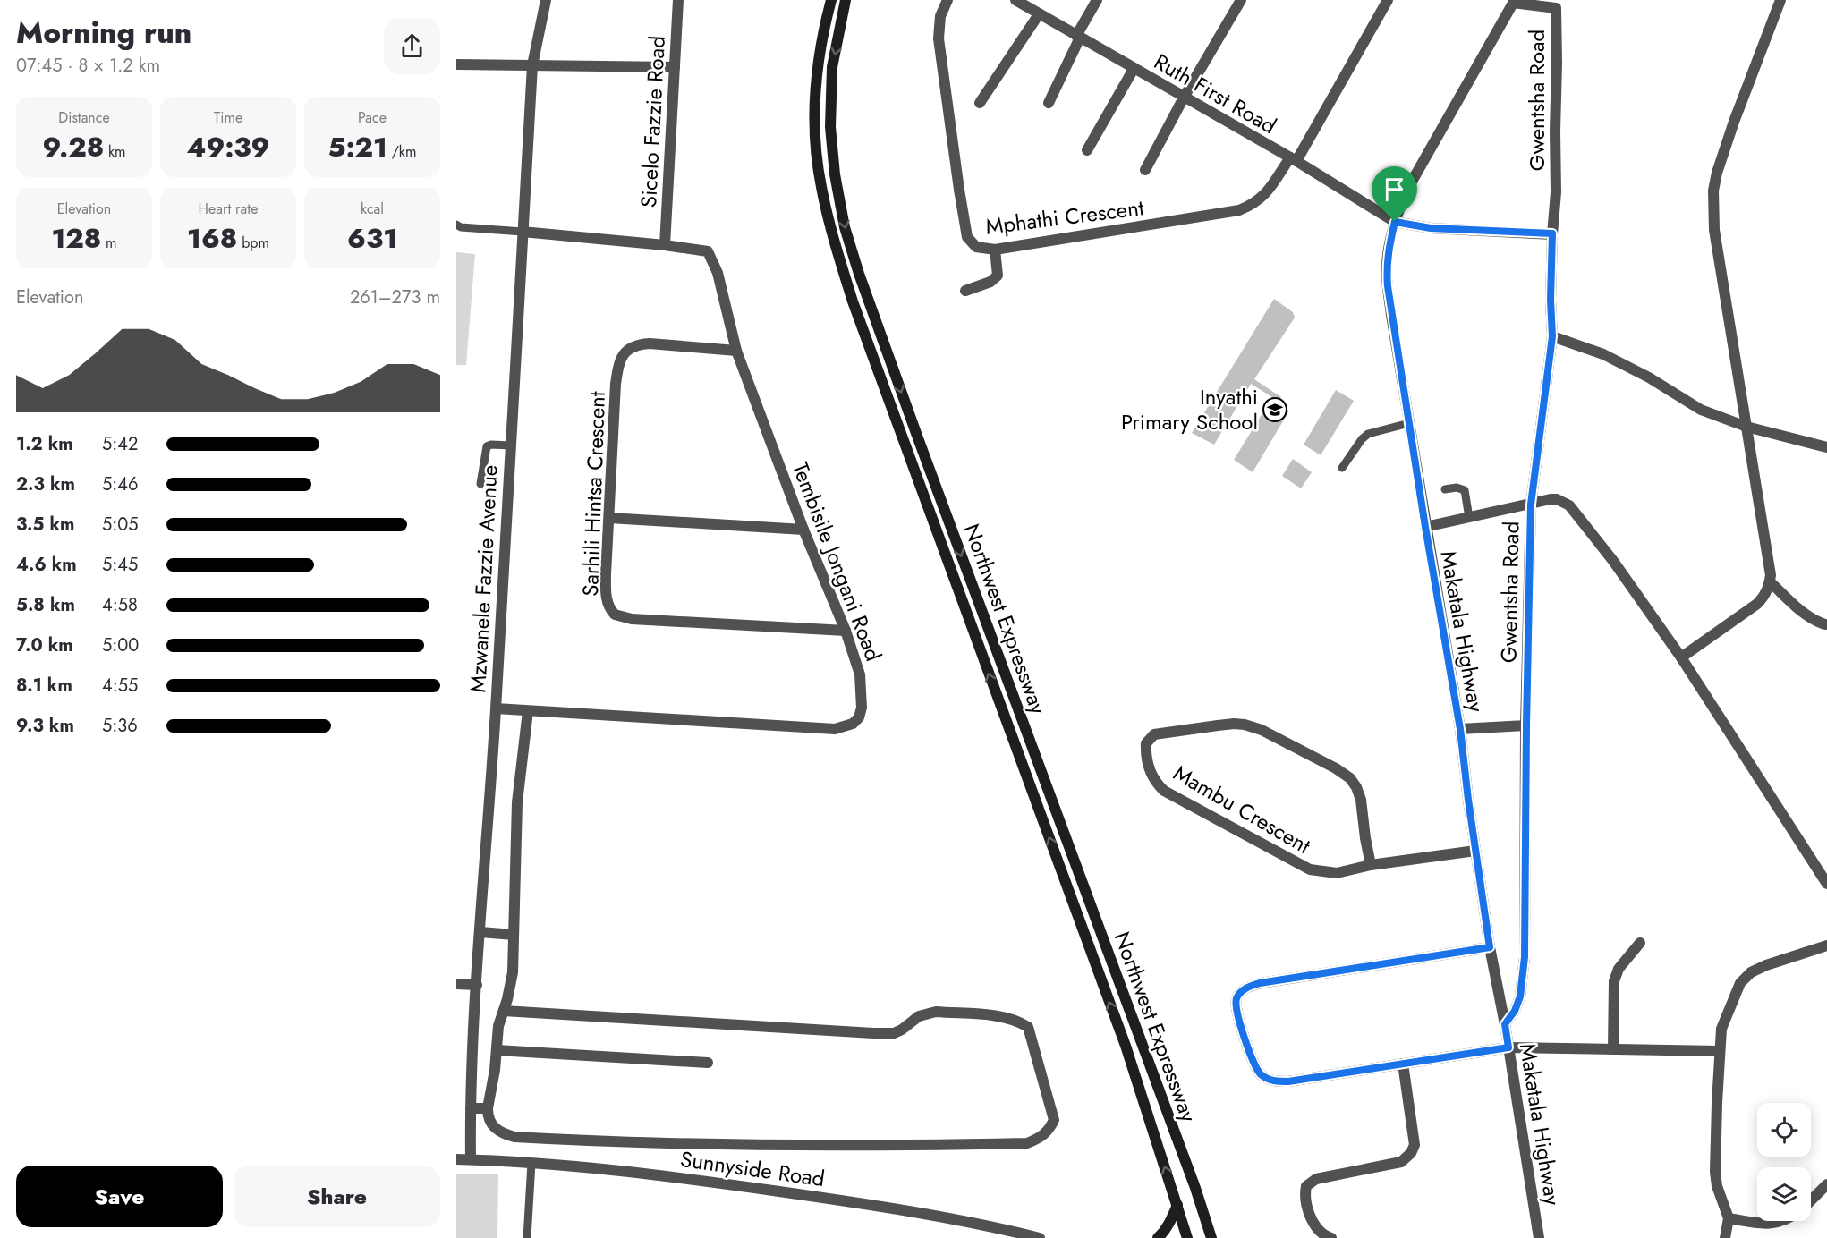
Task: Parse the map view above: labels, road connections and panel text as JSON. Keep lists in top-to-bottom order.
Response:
{
  "streets": {
    "main road": ["Northwest Expressway"],
    "street": [
      "Ruth First Road",
      "Gwentsha Road",
      "Sicelo Fazzie Road",
      "Mphathi Crescent",
      "Sarhili Hintsa Crescent",
      "Tembisile Jongani Road",
      "Mzwanele Fazzie Avenue",
      "Makatala Highway",
      "Mambu Crescent",
      "Sunnyside Road"
    ]
  },
  "crossings": [
    ["Ruth First Road", "Mphathi Crescent"],
    ["Ruth First Road", "Makatala Highway"],
    ["Gwentsha Road", "Makatala Highway"],
    ["Sicelo Fazzie Road", "Tembisile Jongani Road"],
    ["Sarhili Hintsa Crescent", "Tembisile Jongani Road"],
    ["Tembisile Jongani Road", "Mzwanele Fazzie Avenue"],
    ["Mzwanele Fazzie Avenue", "Sunnyside Road"],
    ["Makatala Highway", "Mambu Crescent"]
  ],
  "places": {
    "school or university": ["Inyathi Primary School"]
  },
  "page": {
    "heading": ["Morning run", "07:45 · 8 × 1.2 km"],
    "stats": [
      ["Distance", "9.28 km"],
      ["Time", "49:39"],
      ["Pace", "5:21 /km"],
      ["Elevation", "128 m"],
      ["Heart rate", "168 bpm"],
      ["kcal", "631"]
    ],
    "chart": ["Elevation", "261–273 m"],
    "list": [
      {
        "name": "1.2 km",
        "note": "5:42"
      },
      {
        "name": "2.3 km",
        "note": "5:46"
      },
      {
        "name": "3.5 km",
        "note": "5:05"
      },
      {
        "name": "4.6 km",
        "note": "5:45"
      },
      {
        "name": "5.8 km",
        "note": "4:58"
      },
      {
        "name": "7.0 km",
        "note": "5:00"
      },
      {
        "name": "8.1 km",
        "note": "4:55"
      },
      {
        "name": "9.3 km",
        "note": "5:36"
      }
    ],
    "buttons": ["Save", "Share"]
  }
}
